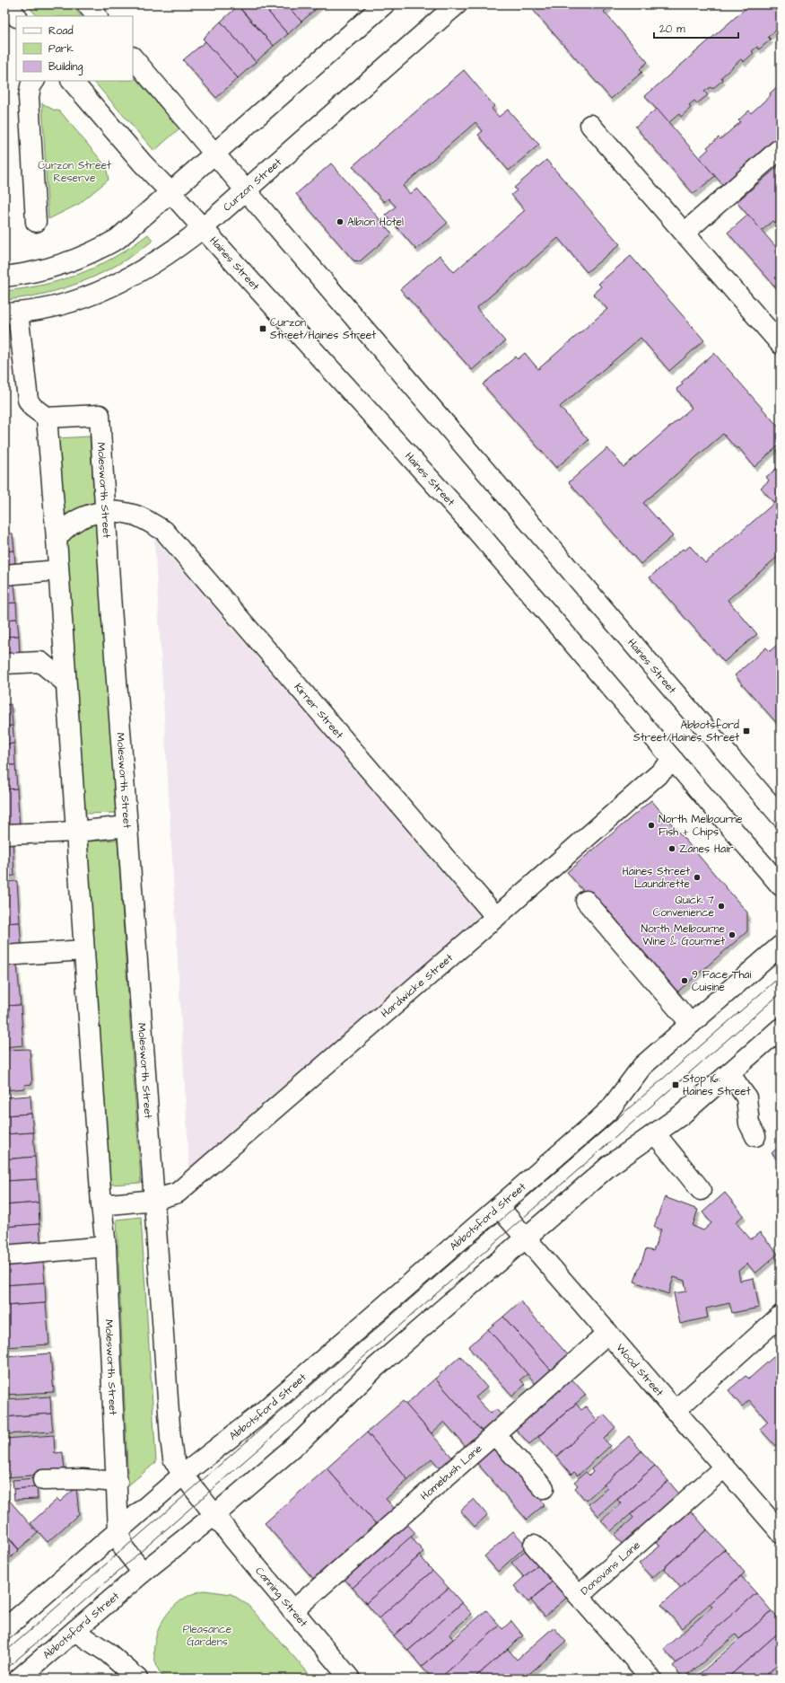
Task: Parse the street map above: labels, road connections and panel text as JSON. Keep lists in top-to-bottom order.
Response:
{
  "streets": {
    "main road": [
      "Curzon Street",
      "Haines Street",
      "Molesworth Street",
      "Kirner Street",
      "Hardwicke Street",
      "Abbotsford Street",
      "Wood Street",
      "Homebush Lane",
      "Donovans Lane",
      "Canning Street"
    ]
  },
  "crossings": [
    ["Curzon Street", "Haines Street"],
    ["Haines Street", "Hardwicke Street"],
    ["Molesworth Street", "Kirner Street"],
    ["Molesworth Street", "Hardwicke Street"],
    ["Molesworth Street", "Abbotsford Street"],
    ["Kirner Street", "Hardwicke Street"],
    ["Abbotsford Street", "Wood Street"],
    ["Abbotsford Street", "Canning Street"],
    ["Wood Street", "Homebush Lane"],
    ["Wood Street", "Donovans Lane"],
    ["Homebush Lane", "Canning Street"]
  ],
  "parks": ["Curzon Street Reserve", "Pleasance Gardens"],
  "places": {
    "other": [
      "Albion Hotel",
      "North Melbourne Fish + Chips",
      "Zanes Hair",
      "Haines Street Laundrette",
      "Quick 7 Convenience",
      "North Melbourne Wine & Gourmet",
      "9 Face Thai Cuisine"
    ],
    "transit": ["Curzon Street/Haines Street", "Abbotsford Street/Haines Street", "Stop 16: Haines Street"]
  },
  "legend": ["Road", "Park", "Building"],
  "scale_bar": "20 m"
}
